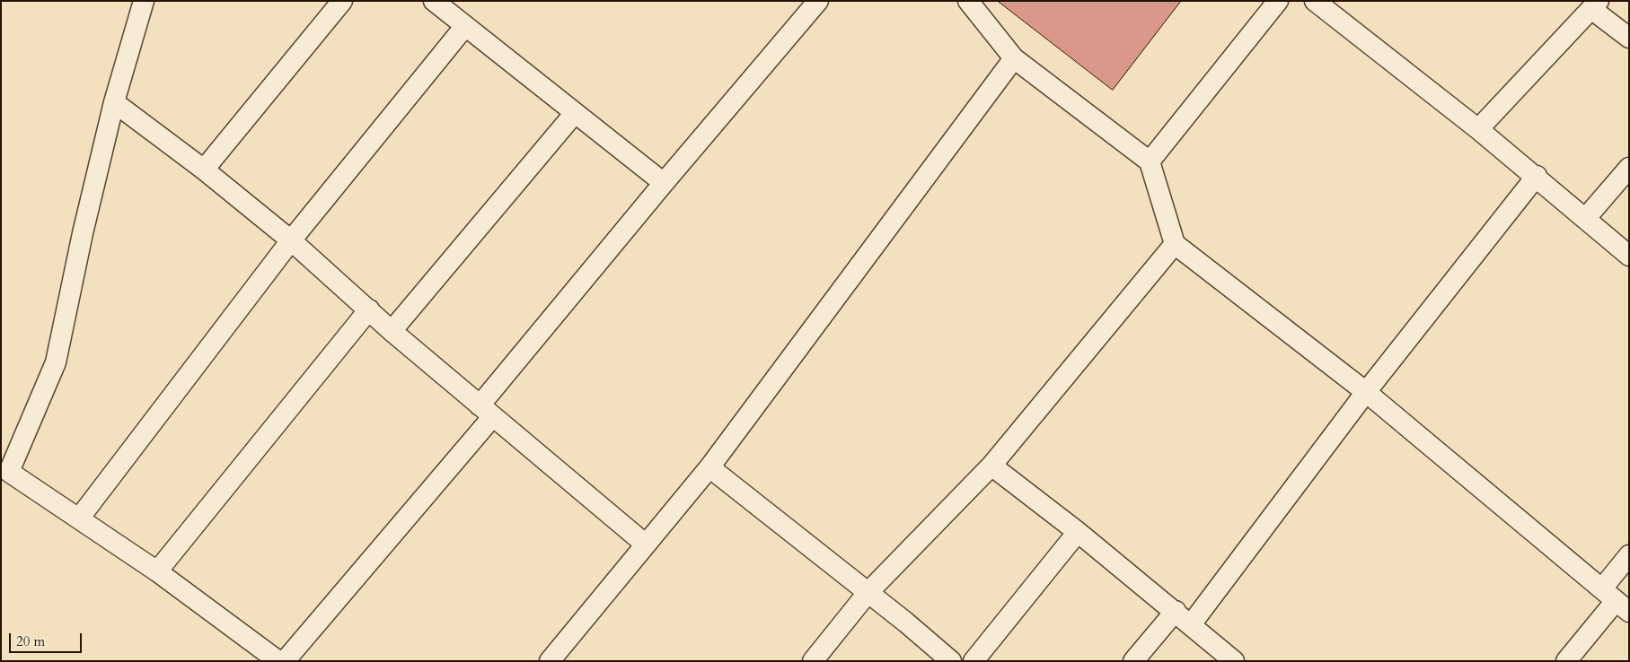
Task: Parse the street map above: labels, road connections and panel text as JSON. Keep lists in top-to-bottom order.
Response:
{
  "scale_bar": "20 m"
}
